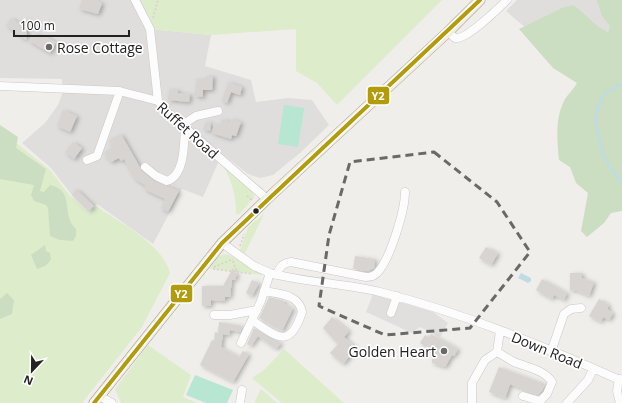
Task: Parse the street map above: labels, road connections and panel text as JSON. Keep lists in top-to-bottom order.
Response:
{
  "streets": {
    "street": ["Ruffet Road", "Down Road"]
  },
  "places": ["Rose Cottage", "Golden Heart"],
  "lines": ["transit line Y2"],
  "scale_bar": "100 m",
  "north": "bottom"
}
